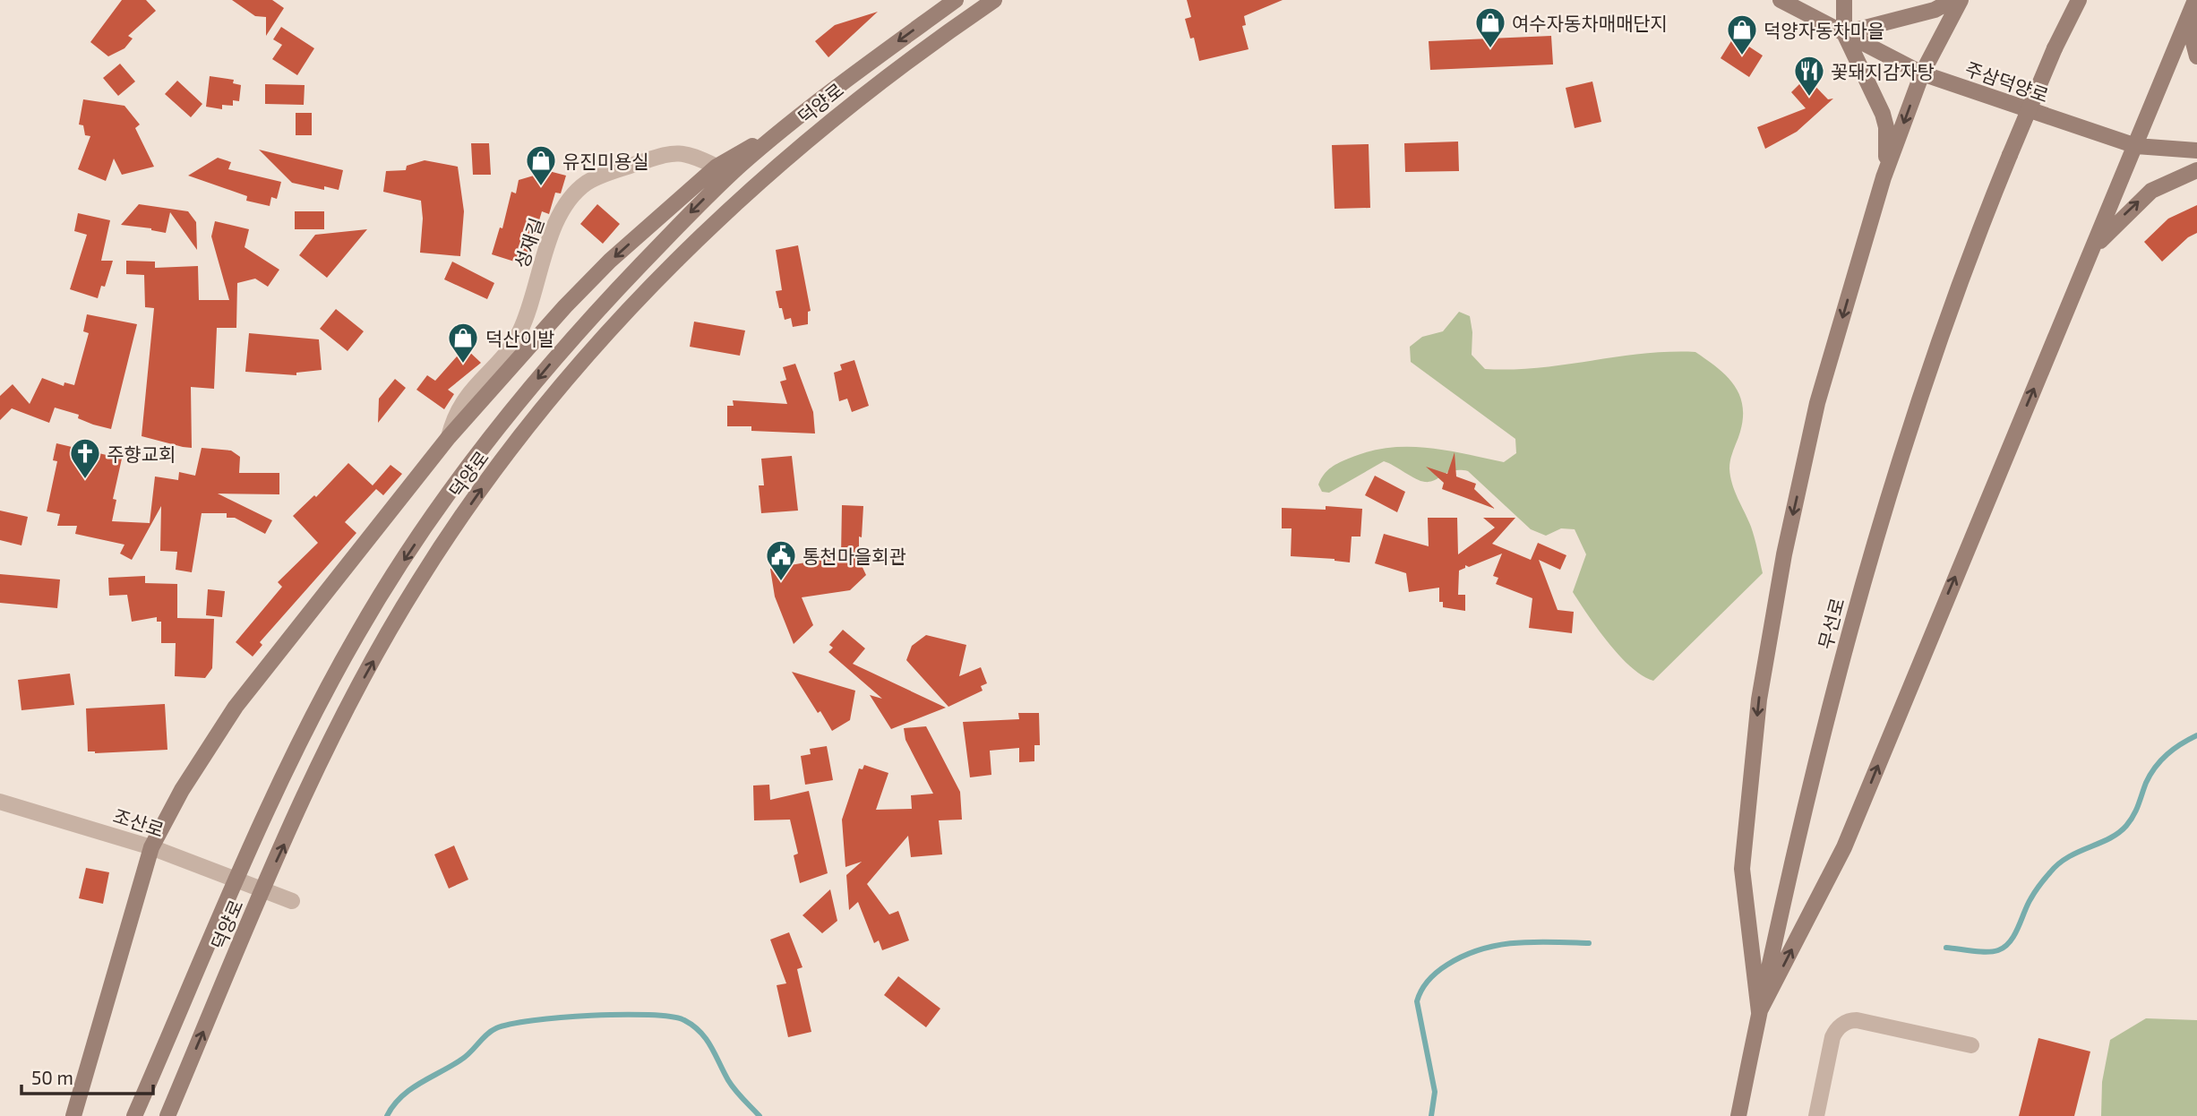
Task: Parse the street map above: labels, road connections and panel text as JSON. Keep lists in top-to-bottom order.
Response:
{
  "streets": {
    "street": [
      "주삼덕양로",
      "덕양로",
      "성재길",
      "무선로",
      "조산로"
    ]
  },
  "crossings": [
    ["덕양로", "성재길"],
    ["덕양로", "조산로"]
  ],
  "places": {
    "shop": [
      "여수자동차매매단지",
      "덕양자동차마을",
      "유진미용실",
      "덕산이발"
    ],
    "restaurant": ["꽃돼지감자탕"],
    "church": ["주향교회"],
    "public building": ["통천마을회관"]
  },
  "scale_bar": "50 m"
}
